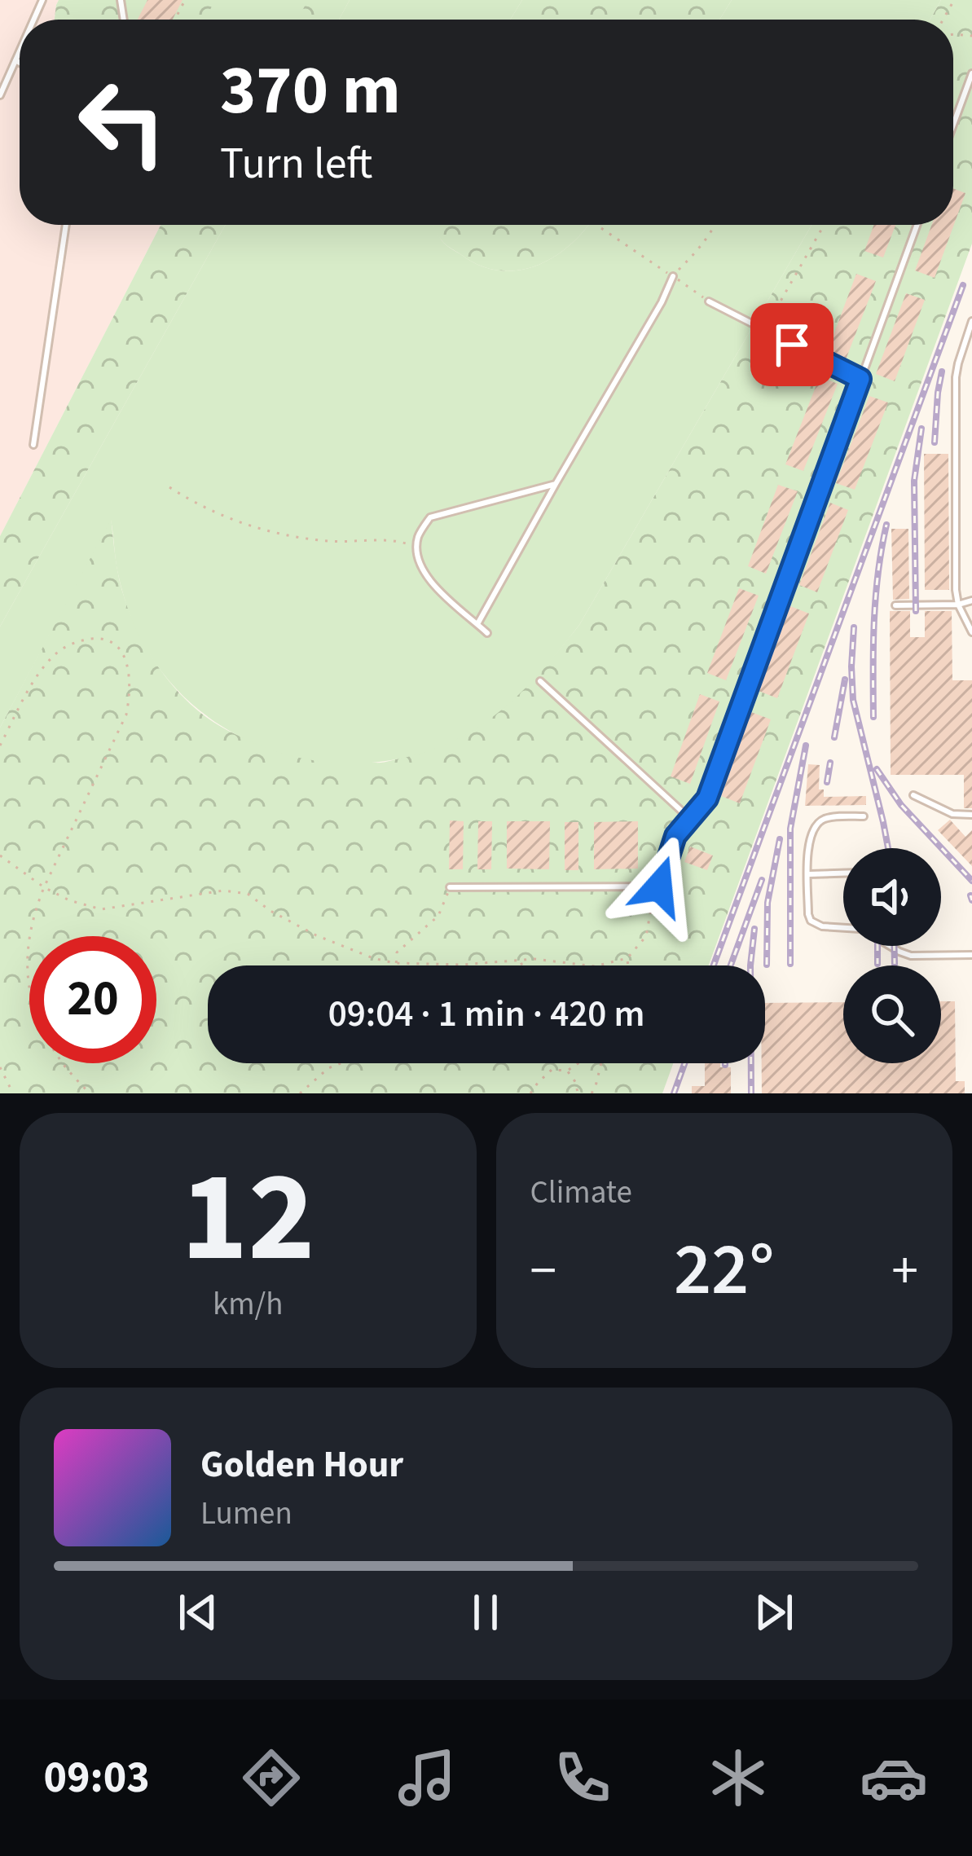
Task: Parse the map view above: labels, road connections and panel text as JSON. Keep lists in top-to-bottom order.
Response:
{
  "page": {
    "turn": ["370 m", "Turn left"],
    "limit": "20",
    "trip": "09:04 · 1 min · 420 m",
    "tile": [
      ["12", "km/h"],
      "Climate"
    ],
    "heat": ["−", "22°", "+"],
    "song": ["Golden Hour", "Lumen"],
    "tabs": "09:03"
  }
}
